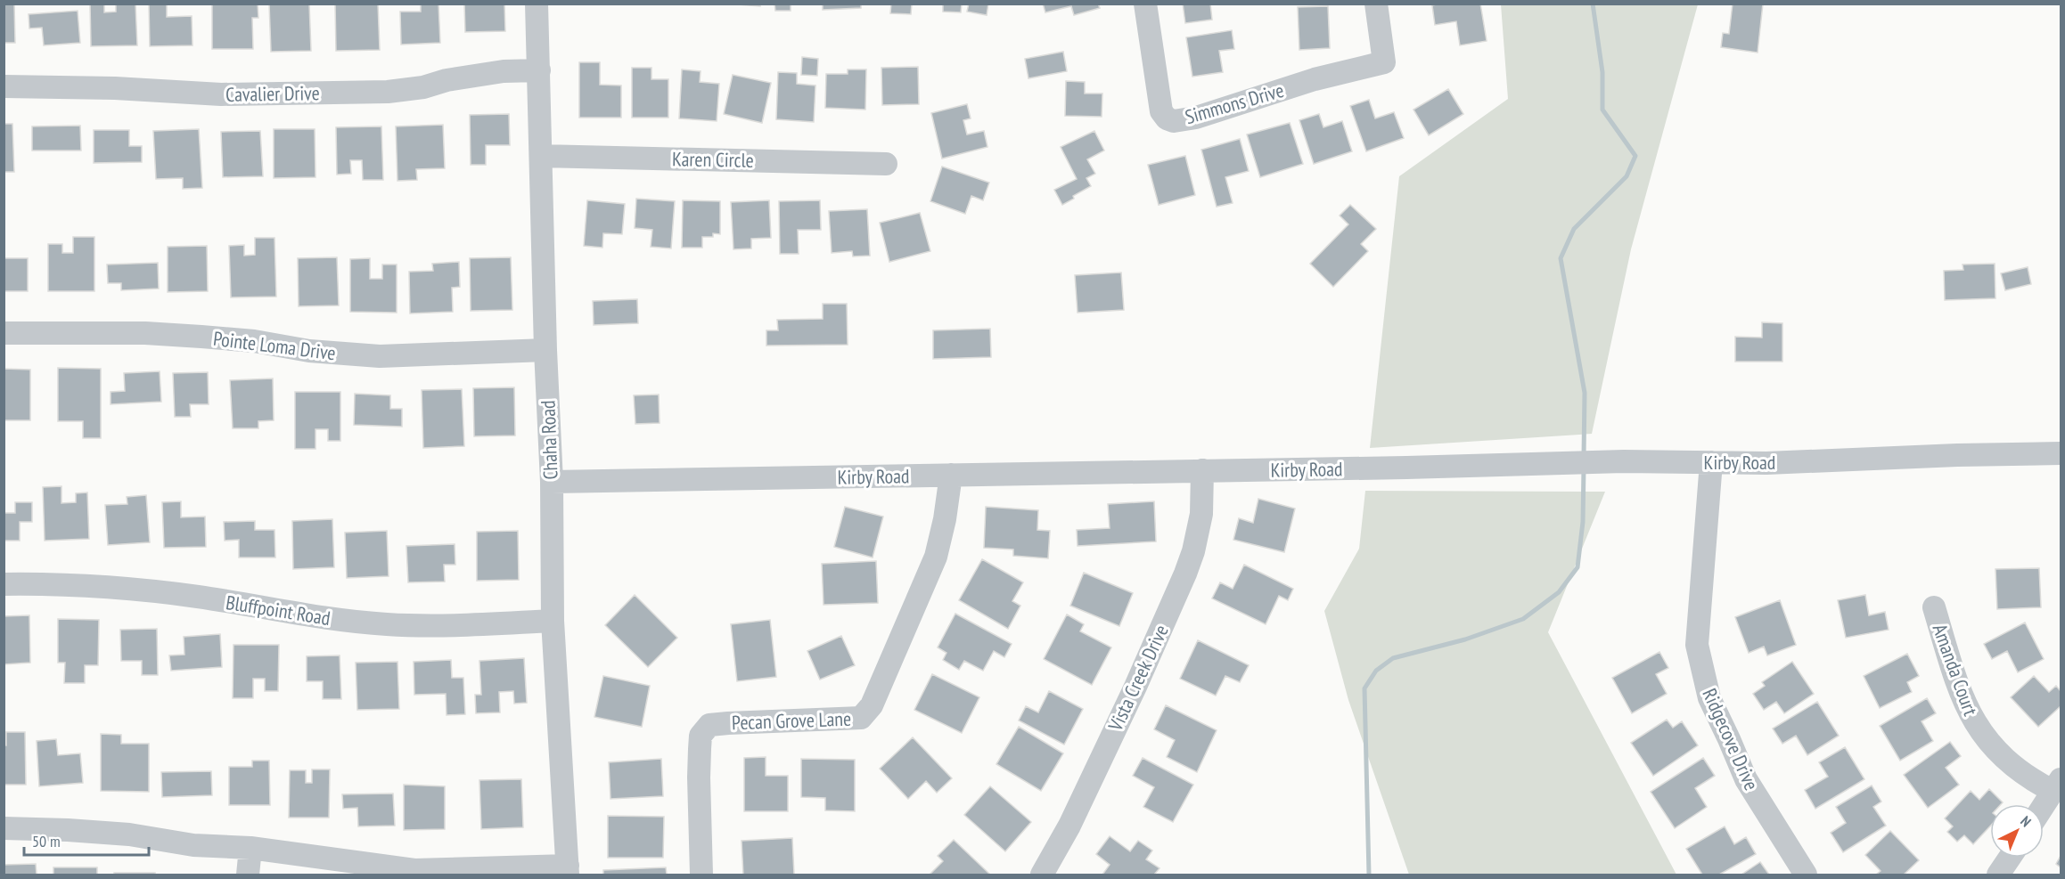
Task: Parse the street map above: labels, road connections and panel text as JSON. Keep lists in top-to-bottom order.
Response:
{
  "streets": {
    "street": [
      "Cavalier Drive",
      "Simmons Drive",
      "Karen Circle",
      "Pointe Loma Drive",
      "Chaha Road",
      "Kirby Road",
      "Bluffpoint Road",
      "Amanda Court",
      "Vista Creek Drive",
      "Pecan Grove Lane",
      "Ridgecove Drive"
    ]
  },
  "crossings": [
    ["Cavalier Drive", "Chaha Road"],
    ["Karen Circle", "Chaha Road"],
    ["Pointe Loma Drive", "Chaha Road"],
    ["Chaha Road", "Kirby Road"],
    ["Chaha Road", "Bluffpoint Road"],
    ["Kirby Road", "Vista Creek Drive"],
    ["Kirby Road", "Pecan Grove Lane"],
    ["Kirby Road", "Ridgecove Drive"]
  ],
  "scale_bar": "50 m",
  "north": "top right"
}
